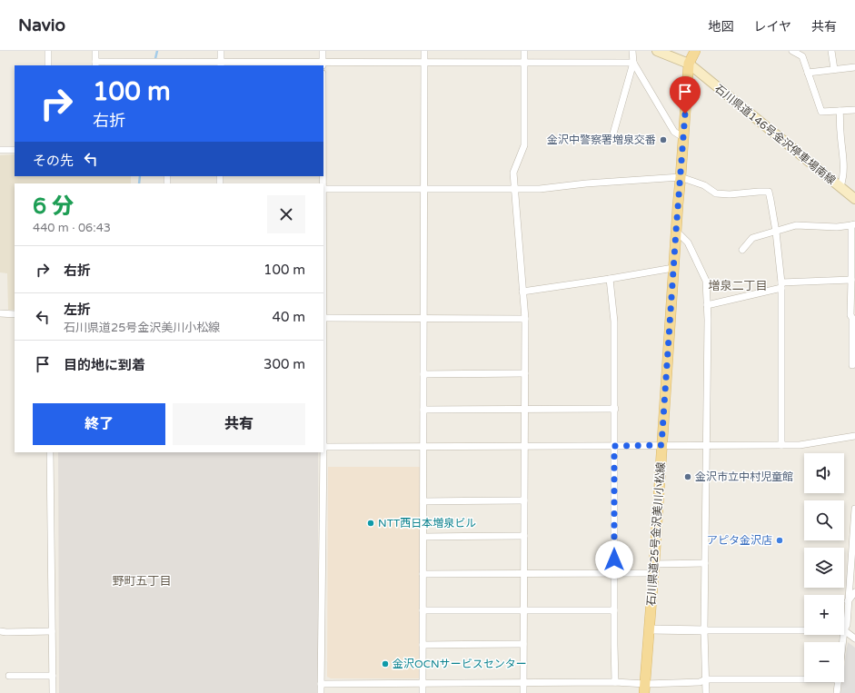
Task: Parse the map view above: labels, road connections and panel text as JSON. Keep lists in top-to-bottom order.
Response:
{
  "streets": {
    "main road": ["石川県道146号金沢停車場南線", "石川県道25号金沢美川小松線"]
  },
  "crossings": [
    ["石川県道146号金沢停車場南線", "石川県道25号金沢美川小松線"]
  ],
  "districts": ["増泉二丁目", "野町五丁目"],
  "places": [
    "金沢中警察署増泉交番",
    "金沢市立中村児童館",
    "NTT西日本増泉ビル",
    "アピタ金沢店",
    "金沢OCNサービスセンター"
  ],
  "page": {
    "header": "Navio",
    "nav": ["地図", "レイヤ", "共有"],
    "turn": ["100 m", "右折"],
    "then": "その先",
    "heading": ["6 分", "440 m · 06:43"],
    "list": [
      {
        "name": "右折",
        "value": "100 m"
      },
      {
        "name": "左折",
        "note": "石川県道25号金沢美川小松線",
        "value": "40 m"
      },
      {
        "name": "目的地に到着",
        "value": "300 m"
      }
    ],
    "buttons": ["終了", "共有"],
    "map_buttons": ["+", "−"]
  }
}
